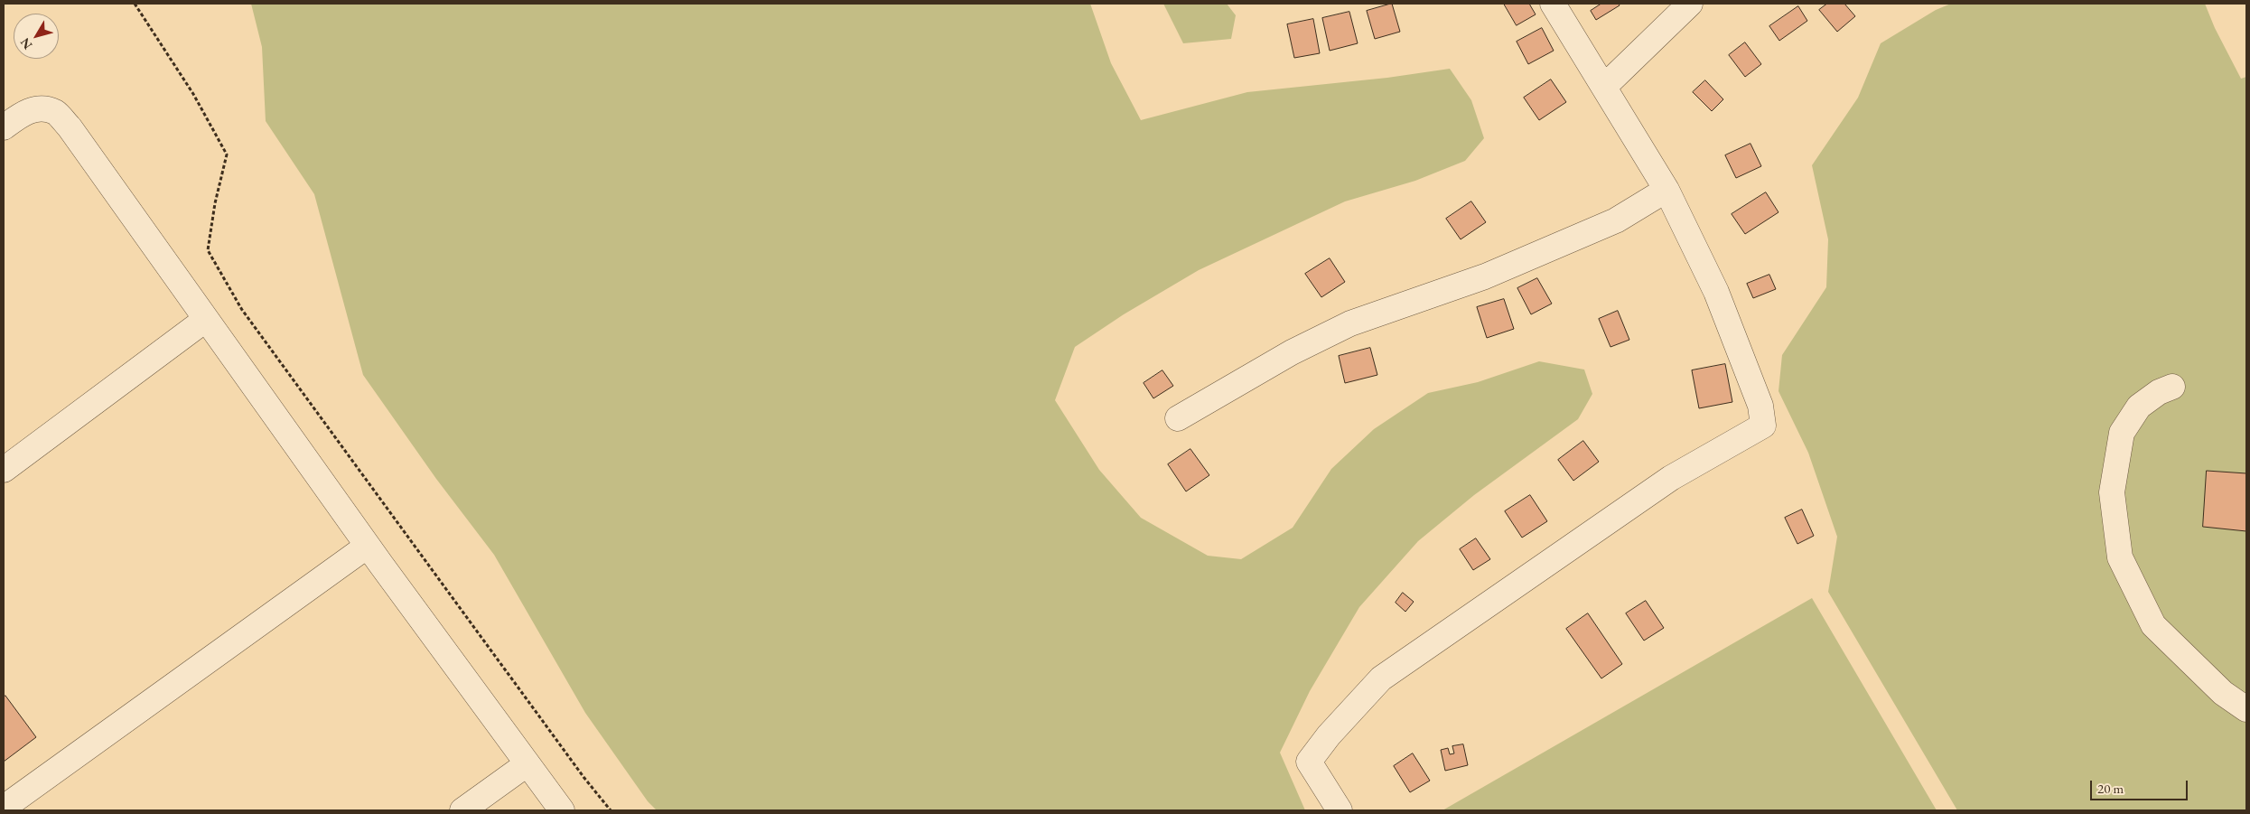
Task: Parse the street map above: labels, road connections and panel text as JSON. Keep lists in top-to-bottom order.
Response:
{
  "scale_bar": "20 m",
  "north": "bottom left"
}
